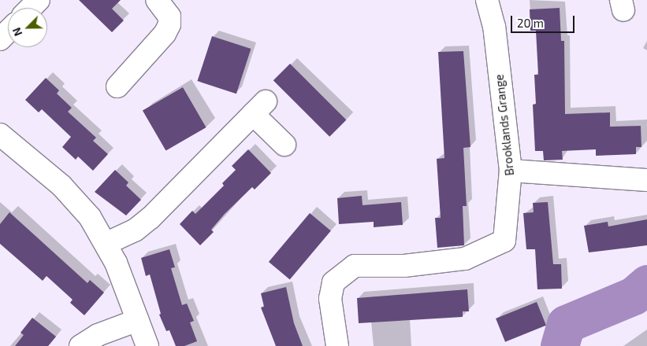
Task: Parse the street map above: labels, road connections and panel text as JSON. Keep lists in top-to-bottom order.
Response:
{
  "streets": {
    "street": ["Brooklands Grange"]
  },
  "scale_bar": "20 m",
  "north": "bottom left"
}
